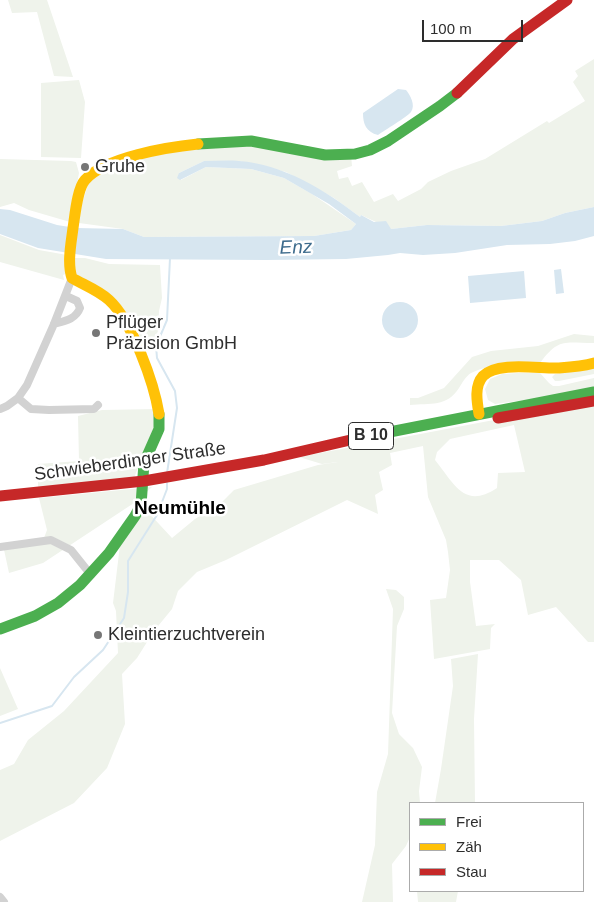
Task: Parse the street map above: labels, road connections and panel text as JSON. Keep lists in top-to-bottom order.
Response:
{
  "streets": {
    "street": ["B 10", "Schwieberdinger Straße"]
  },
  "crossings": [
    ["B 10", "Schwieberdinger Straße"]
  ],
  "districts": ["Neumühle"],
  "water": ["Enz"],
  "places": ["Gruhe", "Pflüger Präzision GmbH", "Kleintierzuchtverein"],
  "legend": ["Frei", "Zäh", "Stau"],
  "scale_bar": "100 m"
}
